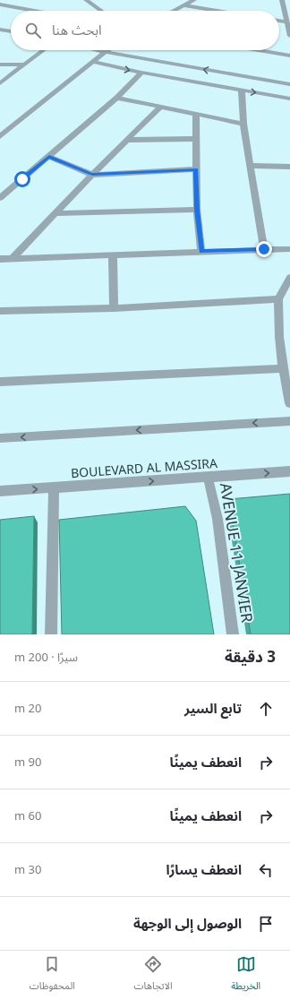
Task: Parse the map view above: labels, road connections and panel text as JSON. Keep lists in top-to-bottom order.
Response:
{
  "streets": {
    "street": ["BOULEVARD AL MASSIRA", "AVENUE 11 JANVIER"]
  },
  "crossings": [
    ["BOULEVARD AL MASSIRA", "AVENUE 11 JANVIER"]
  ],
  "page": {
    "search": "ابحث هنا",
    "heading": ["3 دقيقة", "سيرًا · 200 m"],
    "list": [
      ["تابع السير", "20 m"],
      ["انعطف يمينًا", "90 m"],
      ["انعطف يمينًا", "60 m"],
      ["انعطف يسارًا", "30 m"],
      "الوصول إلى الوجهة"
    ],
    "nav": ["الخريطة", "الاتجاهات", "المحفوظات"]
  }
}
